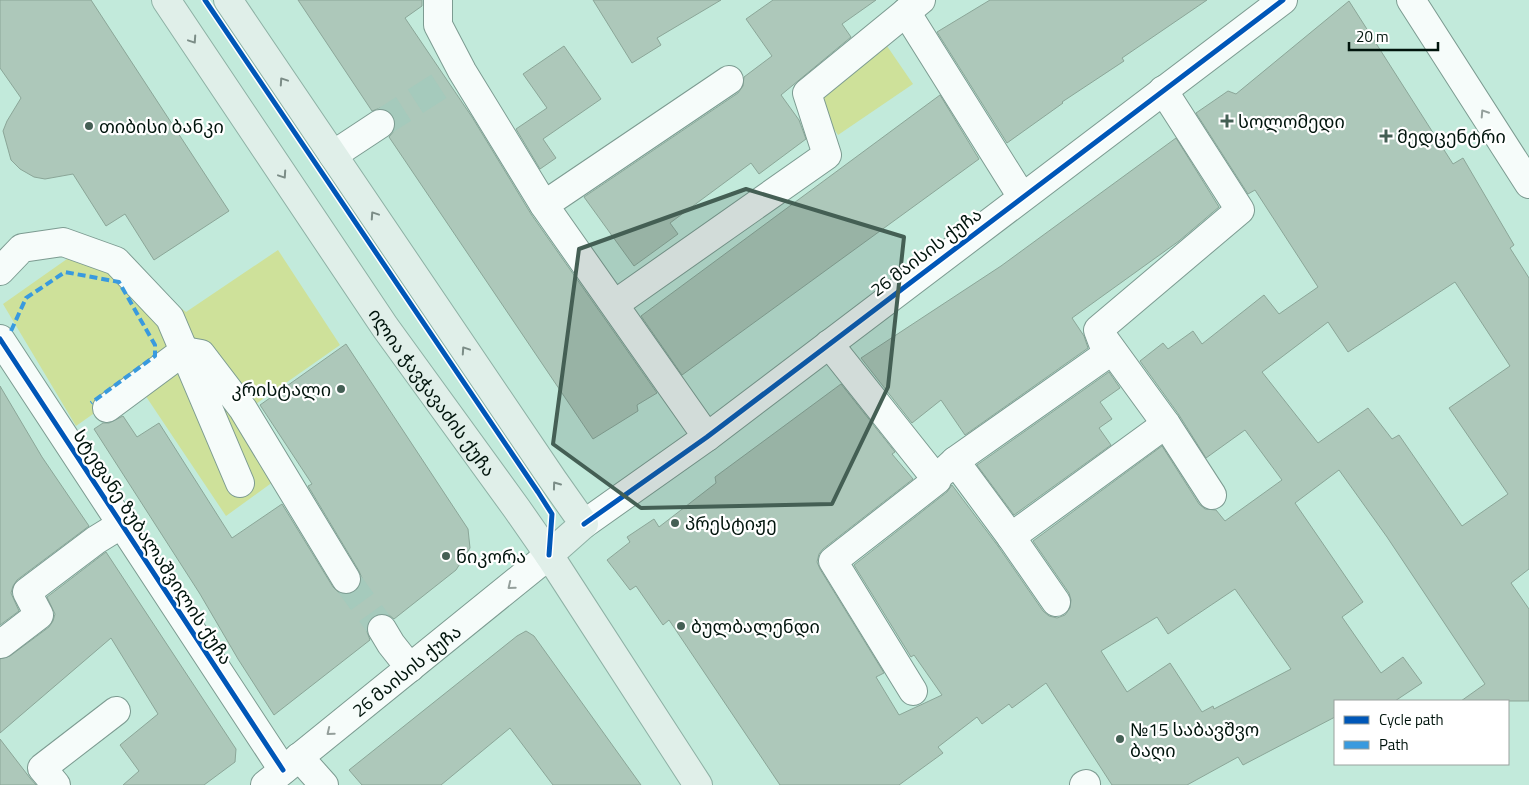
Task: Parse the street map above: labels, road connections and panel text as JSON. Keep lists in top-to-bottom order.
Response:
{
  "streets": {
    "main road": ["ილია ჭავჭავაძის ქუჩა"],
    "street": ["26 მაისის ქუჩა", "სტეფანე ზუბალაშვილის ქუჩა"]
  },
  "crossings": [
    ["26 მაისის ქუჩა", "ილია ჭავჭავაძის ქუჩა"],
    ["26 მაისის ქუჩა", "სტეფანე ზუბალაშვილის ქუჩა"]
  ],
  "places": {
    "health": ["სოლომედი", "მედცენტრი"],
    "other": [
      "თიბისი ბანკი",
      "კრისტალი",
      "პრესტიჟე",
      "ნიკორა",
      "ბულბალენდი",
      "№15 საბავშვო ბაღი"
    ]
  },
  "legend": ["Cycle path", "Path"],
  "scale_bar": "20 m"
}
